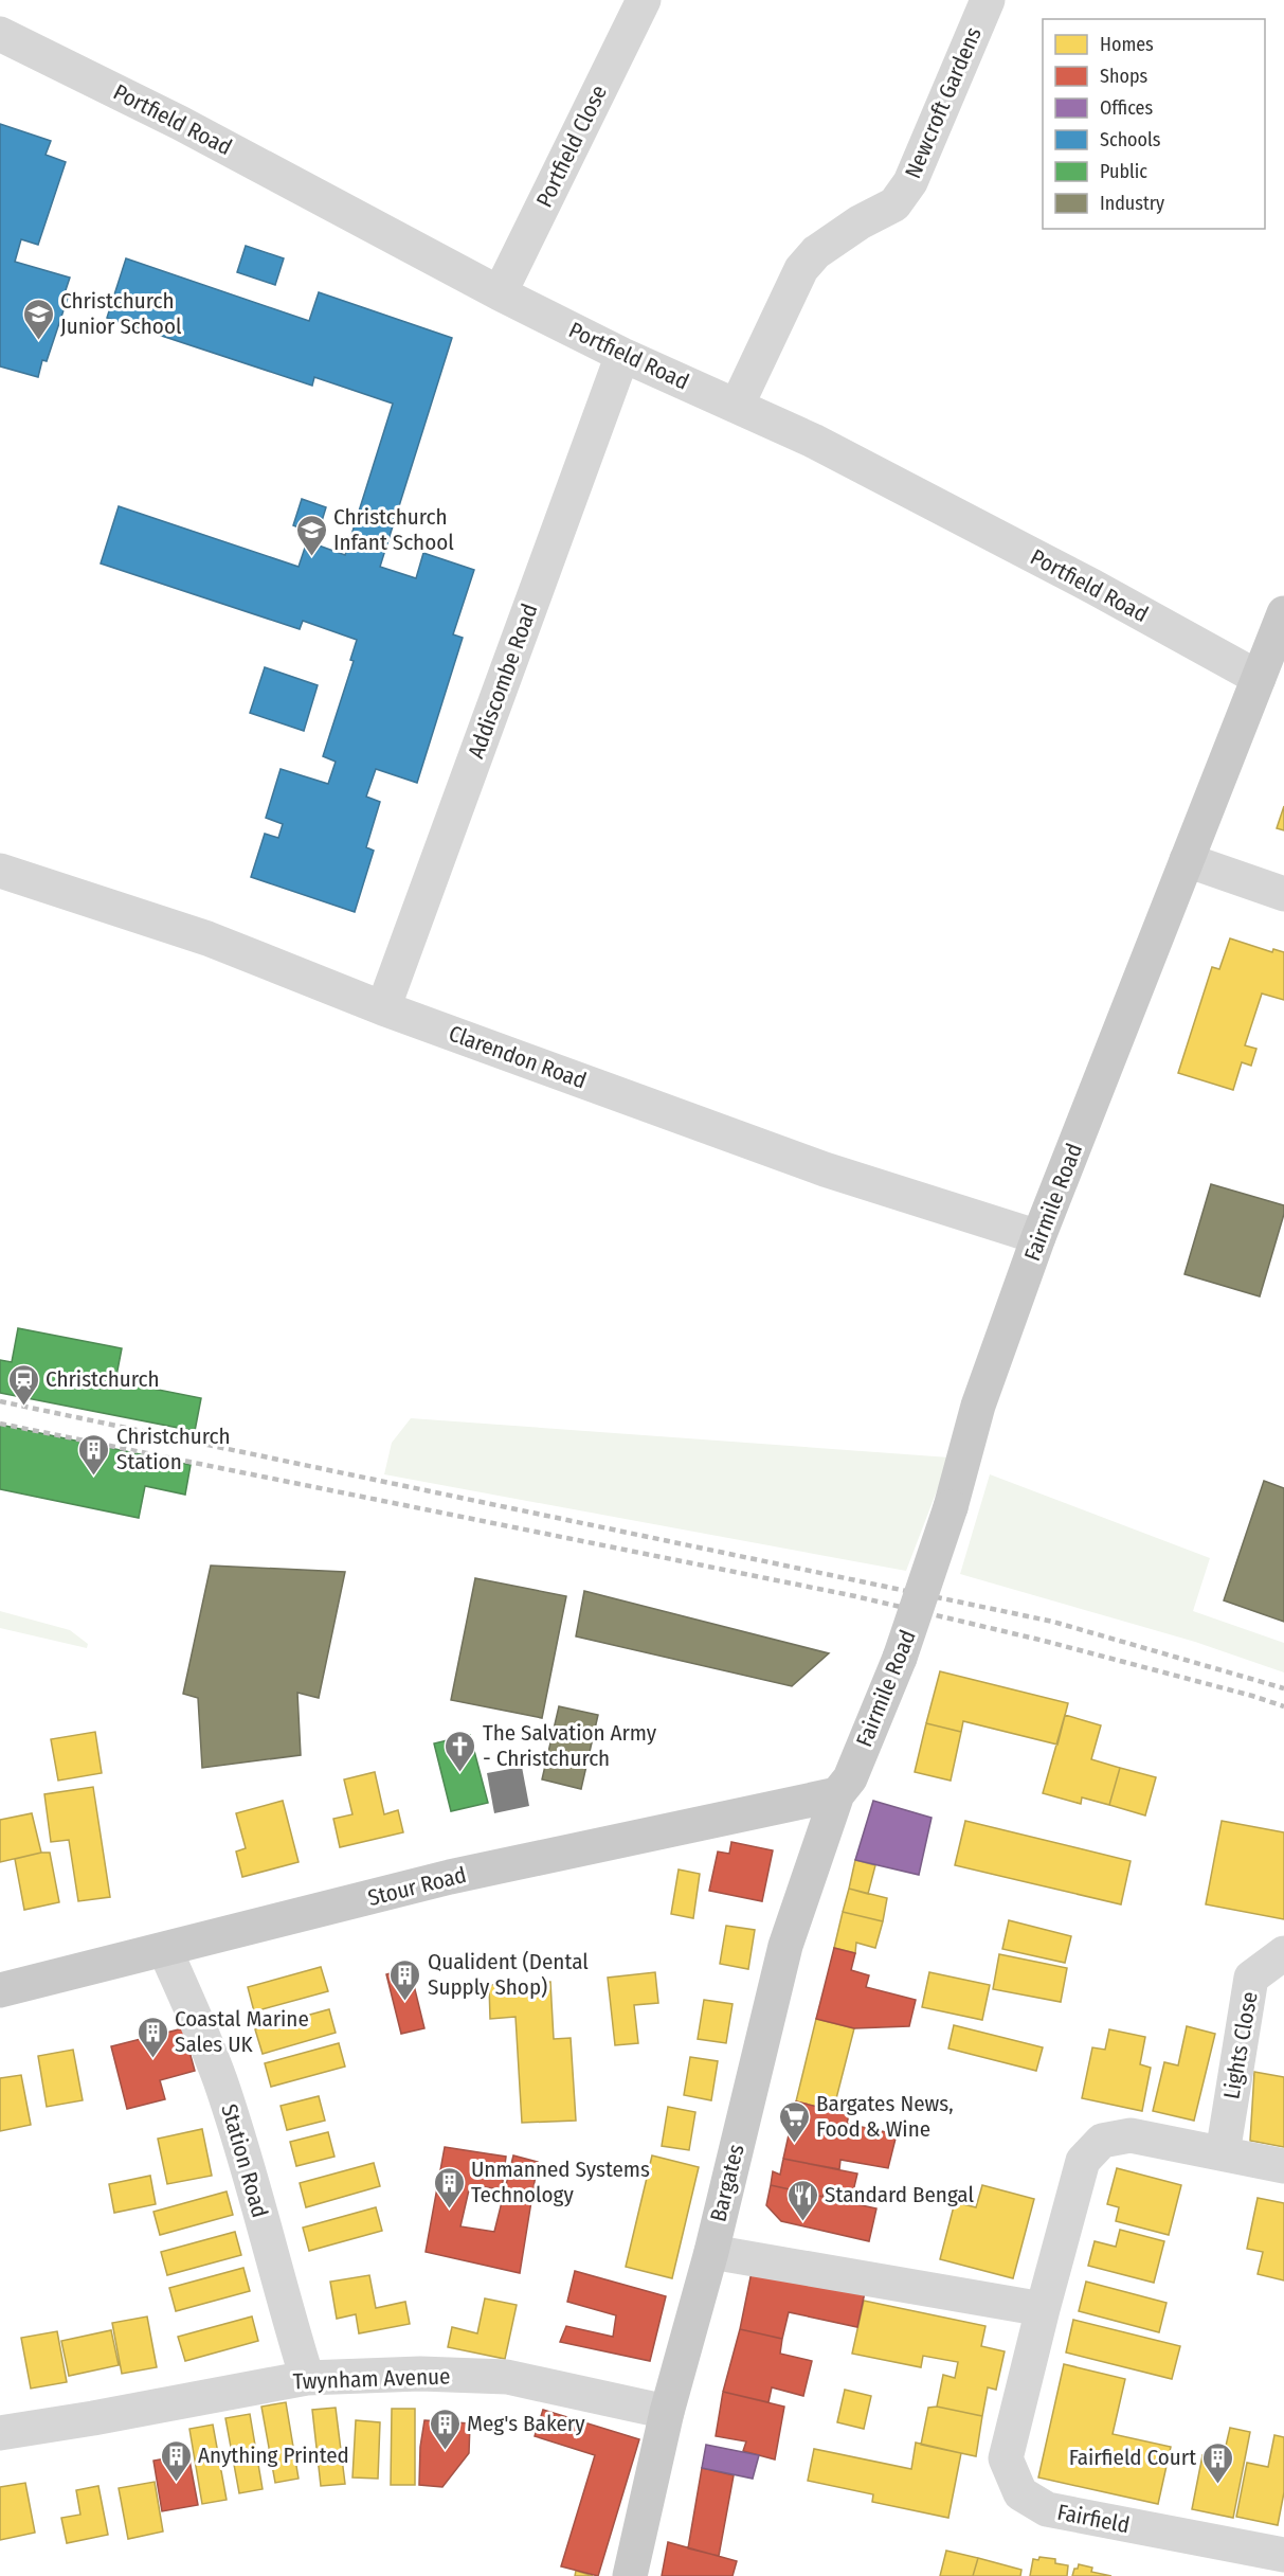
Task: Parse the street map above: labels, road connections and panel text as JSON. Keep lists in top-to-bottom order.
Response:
{
  "streets": {
    "main road": ["Fairmile Road", "Stour Road", "Bargates"],
    "street": [
      "Newcroft Gardens",
      "Portfield Road",
      "Portfield Close",
      "Addiscombe Road",
      "Clarendon Road",
      "Lights Close",
      "Station Road",
      "Twynham Avenue",
      "Fairfield"
    ]
  },
  "crossings": [
    ["Newcroft Gardens", "Portfield Road"],
    ["Portfield Road", "Portfield Close"],
    ["Portfield Road", "Addiscombe Road"],
    ["Portfield Road", "Fairmile Road"],
    ["Addiscombe Road", "Clarendon Road"],
    ["Clarendon Road", "Fairmile Road"],
    ["Fairmile Road", "Stour Road"],
    ["Fairmile Road", "Bargates"],
    ["Stour Road", "Station Road"],
    ["Stour Road", "Bargates"],
    ["Lights Close", "Fairfield"],
    ["Station Road", "Twynham Avenue"],
    ["Bargates", "Twynham Avenue"]
  ],
  "places": {
    "school or university": ["Christchurch Junior School", "Christchurch Infant School"],
    "station": ["Christchurch"],
    "building": [
      "Christchurch Station",
      "Qualident (Dental Supply Shop)",
      "Coastal Marine Sales UK",
      "Unmanned Systems Technology",
      "Meg's Bakery",
      "Anything Printed",
      "Fairfield Court"
    ],
    "church": ["The Salvation Army - Christchurch"],
    "supermarket": ["Bargates News, Food & Wine"],
    "restaurant": ["Standard Bengal"]
  },
  "legend": [
    "Homes",
    "Shops",
    "Offices",
    "Schools",
    "Public",
    "Industry"
  ]
}
